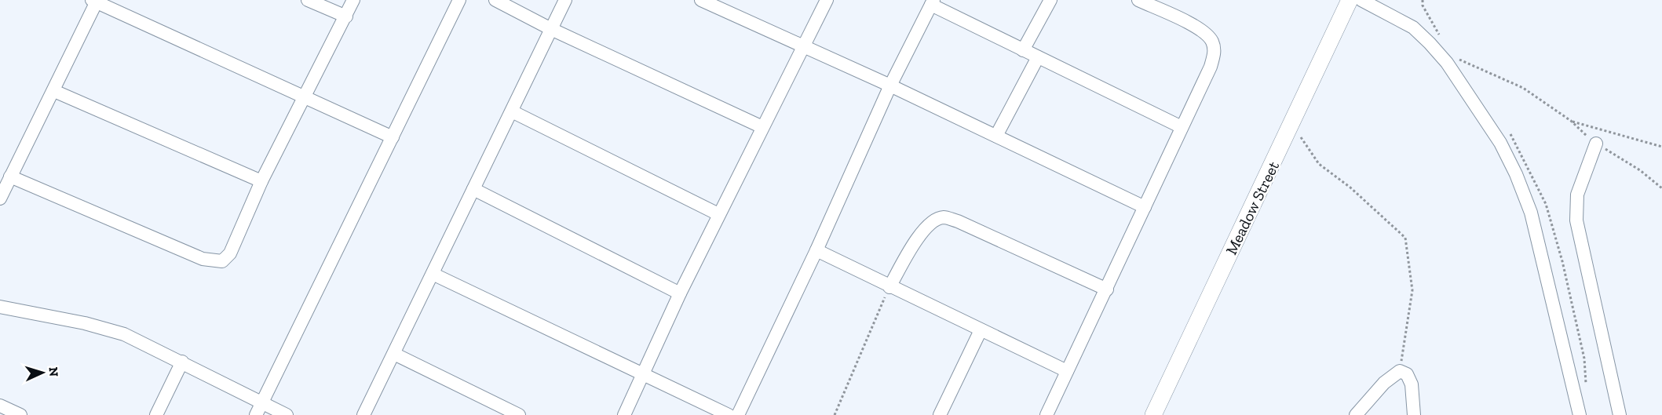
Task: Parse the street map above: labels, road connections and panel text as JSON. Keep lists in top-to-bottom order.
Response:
{
  "streets": {
    "street": ["Meadow Street"]
  },
  "north": "right"
}
